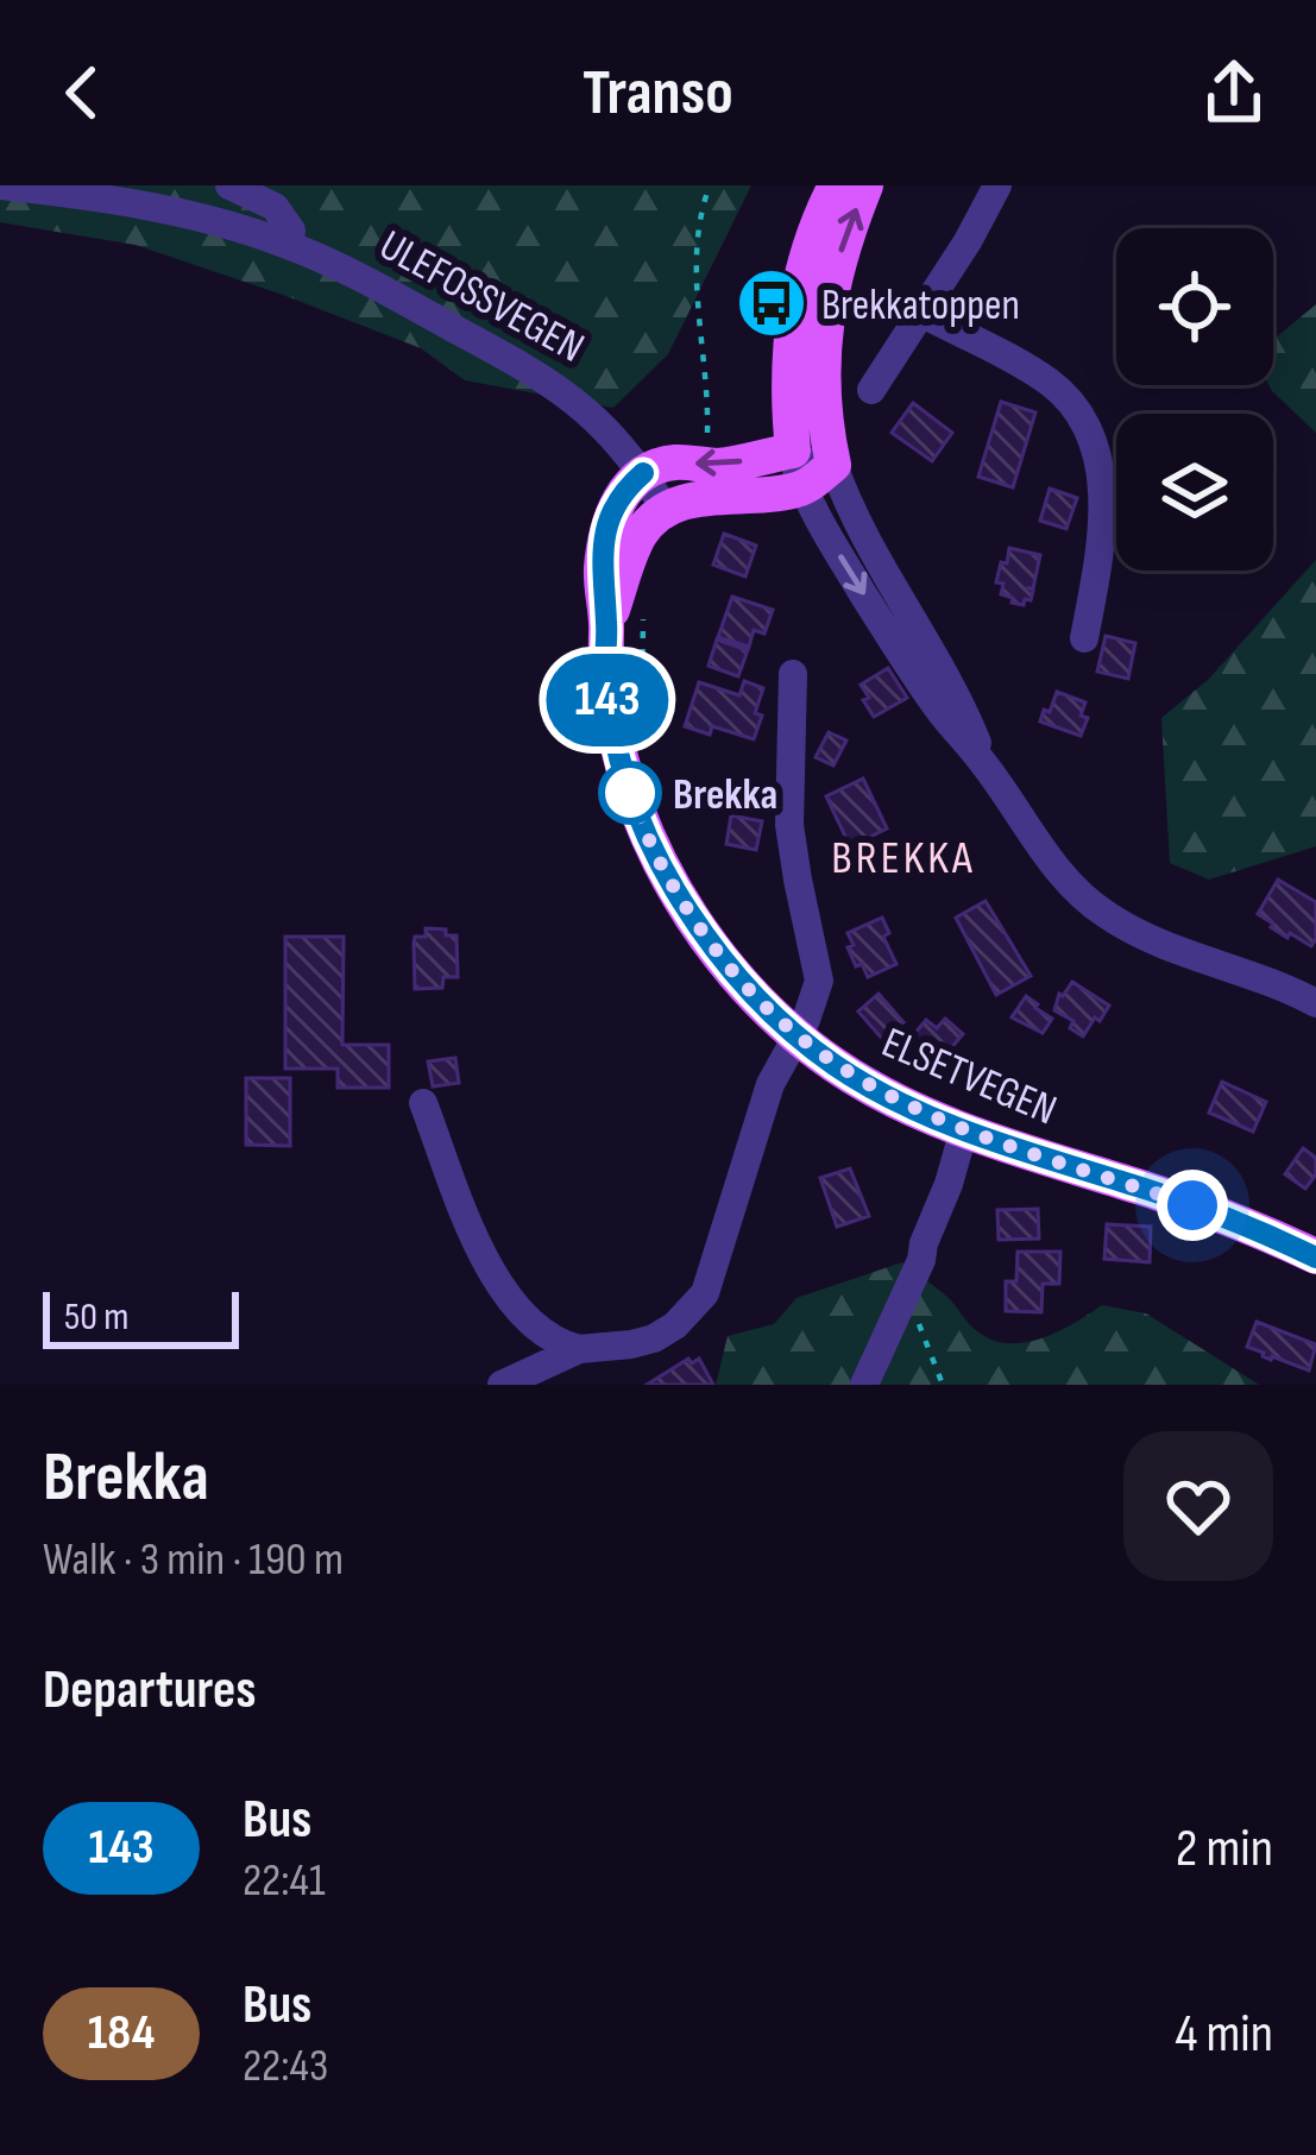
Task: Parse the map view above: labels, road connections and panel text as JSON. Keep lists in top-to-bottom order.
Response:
{
  "streets": {
    "main road": ["ELSETVEGEN"],
    "street": ["ULEFOSSVEGEN"]
  },
  "crossings": [
    ["ULEFOSSVEGEN", "ELSETVEGEN"]
  ],
  "districts": ["BREKKA"],
  "places": {
    "bus stop": ["Brekkatoppen"],
    "other": ["Brekka"]
  },
  "lines": ["bus line 143"],
  "scale_bar": "50 m",
  "page": {
    "header": "Transo",
    "on_map": "143",
    "scale": "50 m",
    "heading": [
      ["Brekka", "Walk · 3 min · 190 m"],
      "Departures"
    ],
    "list": [
      {
        "mark": "143",
        "name": "Bus",
        "note": "22:41",
        "value": "2 min"
      },
      {
        "mark": "184",
        "name": "Bus",
        "note": "22:43",
        "value": "4 min"
      }
    ]
  }
}
